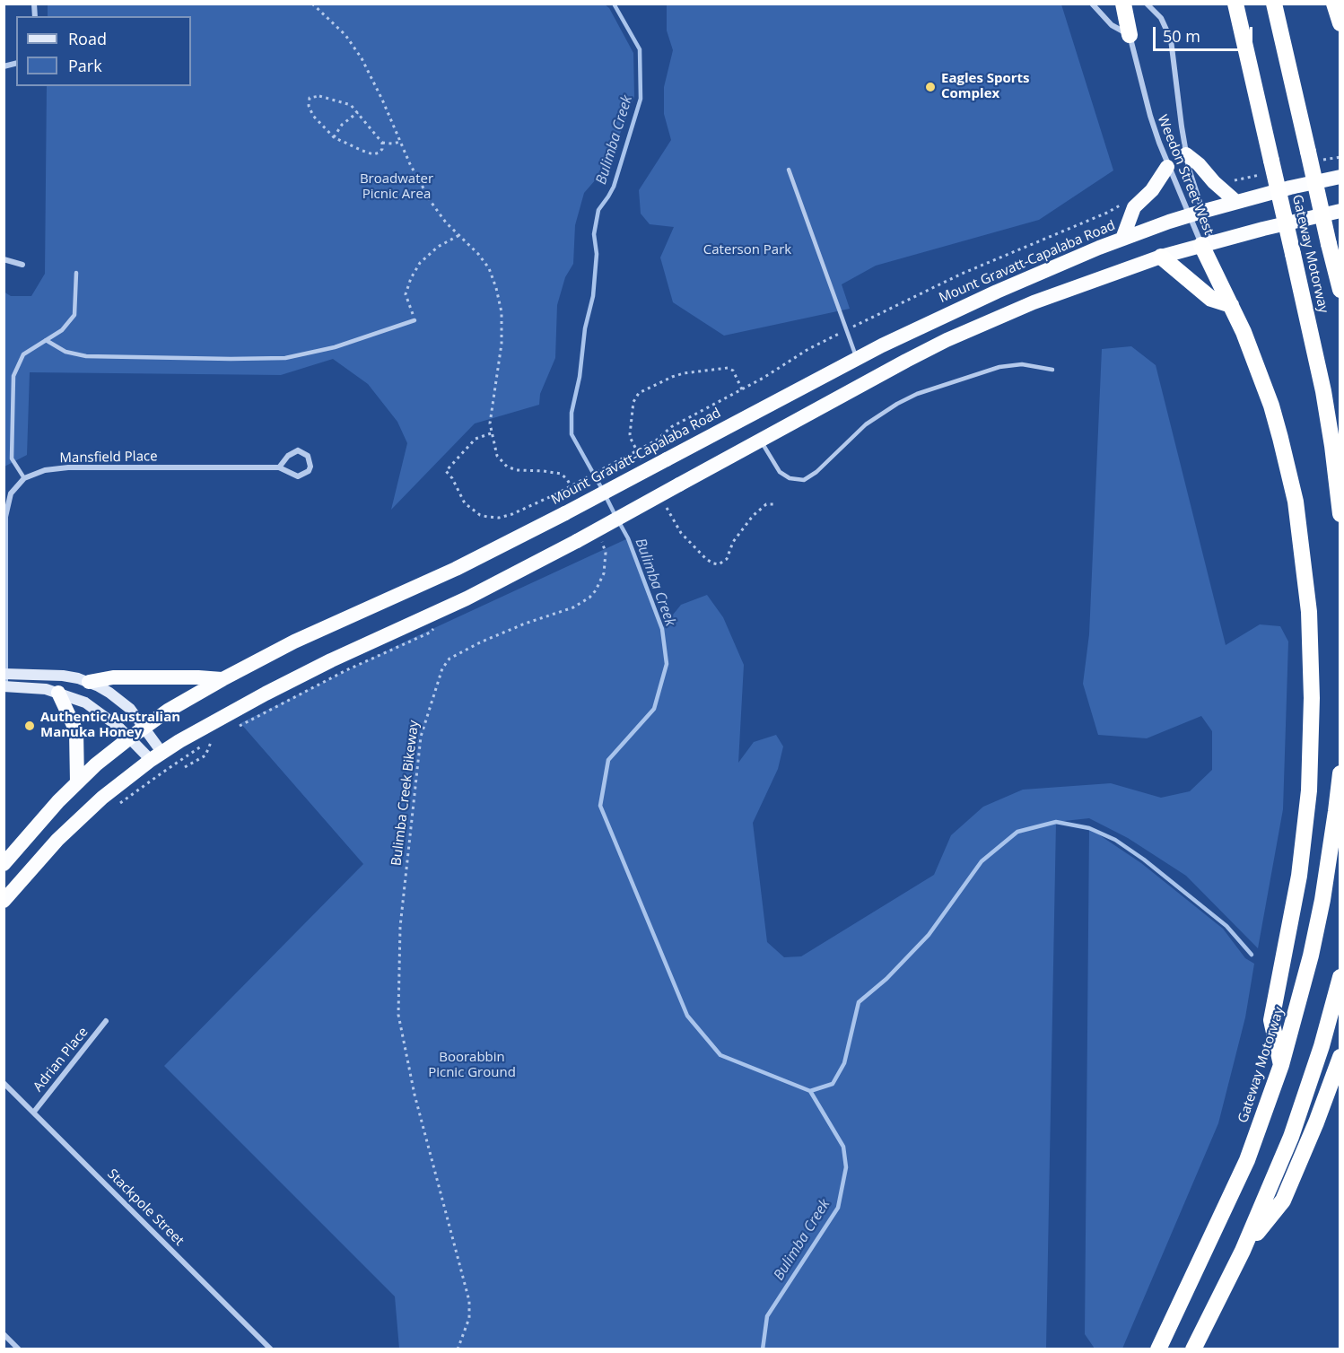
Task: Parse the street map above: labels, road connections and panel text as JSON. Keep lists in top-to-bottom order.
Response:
{
  "streets": {
    "highway": ["Gateway Motorway", "Mount Gravatt-Capalaba Road"],
    "street": [
      "Weedon Street West",
      "Mansfield Place",
      "Adrian Place",
      "Stackpole Street"
    ],
    "path": ["Bulimba Creek Bikeway"]
  },
  "crossings": [
    ["Weedon Street West", "Mount Gravatt-Capalaba Road"],
    ["Adrian Place", "Stackpole Street"]
  ],
  "water": ["Bulimba Creek"],
  "parks": ["Broadwater Picnic Area", "Caterson Park", "Boorabbin Picnic Ground"],
  "places": ["Eagles Sports Complex", "Authentic Australian Manuka Honey"],
  "legend": ["Road", "Park"],
  "scale_bar": "50 m"
}
